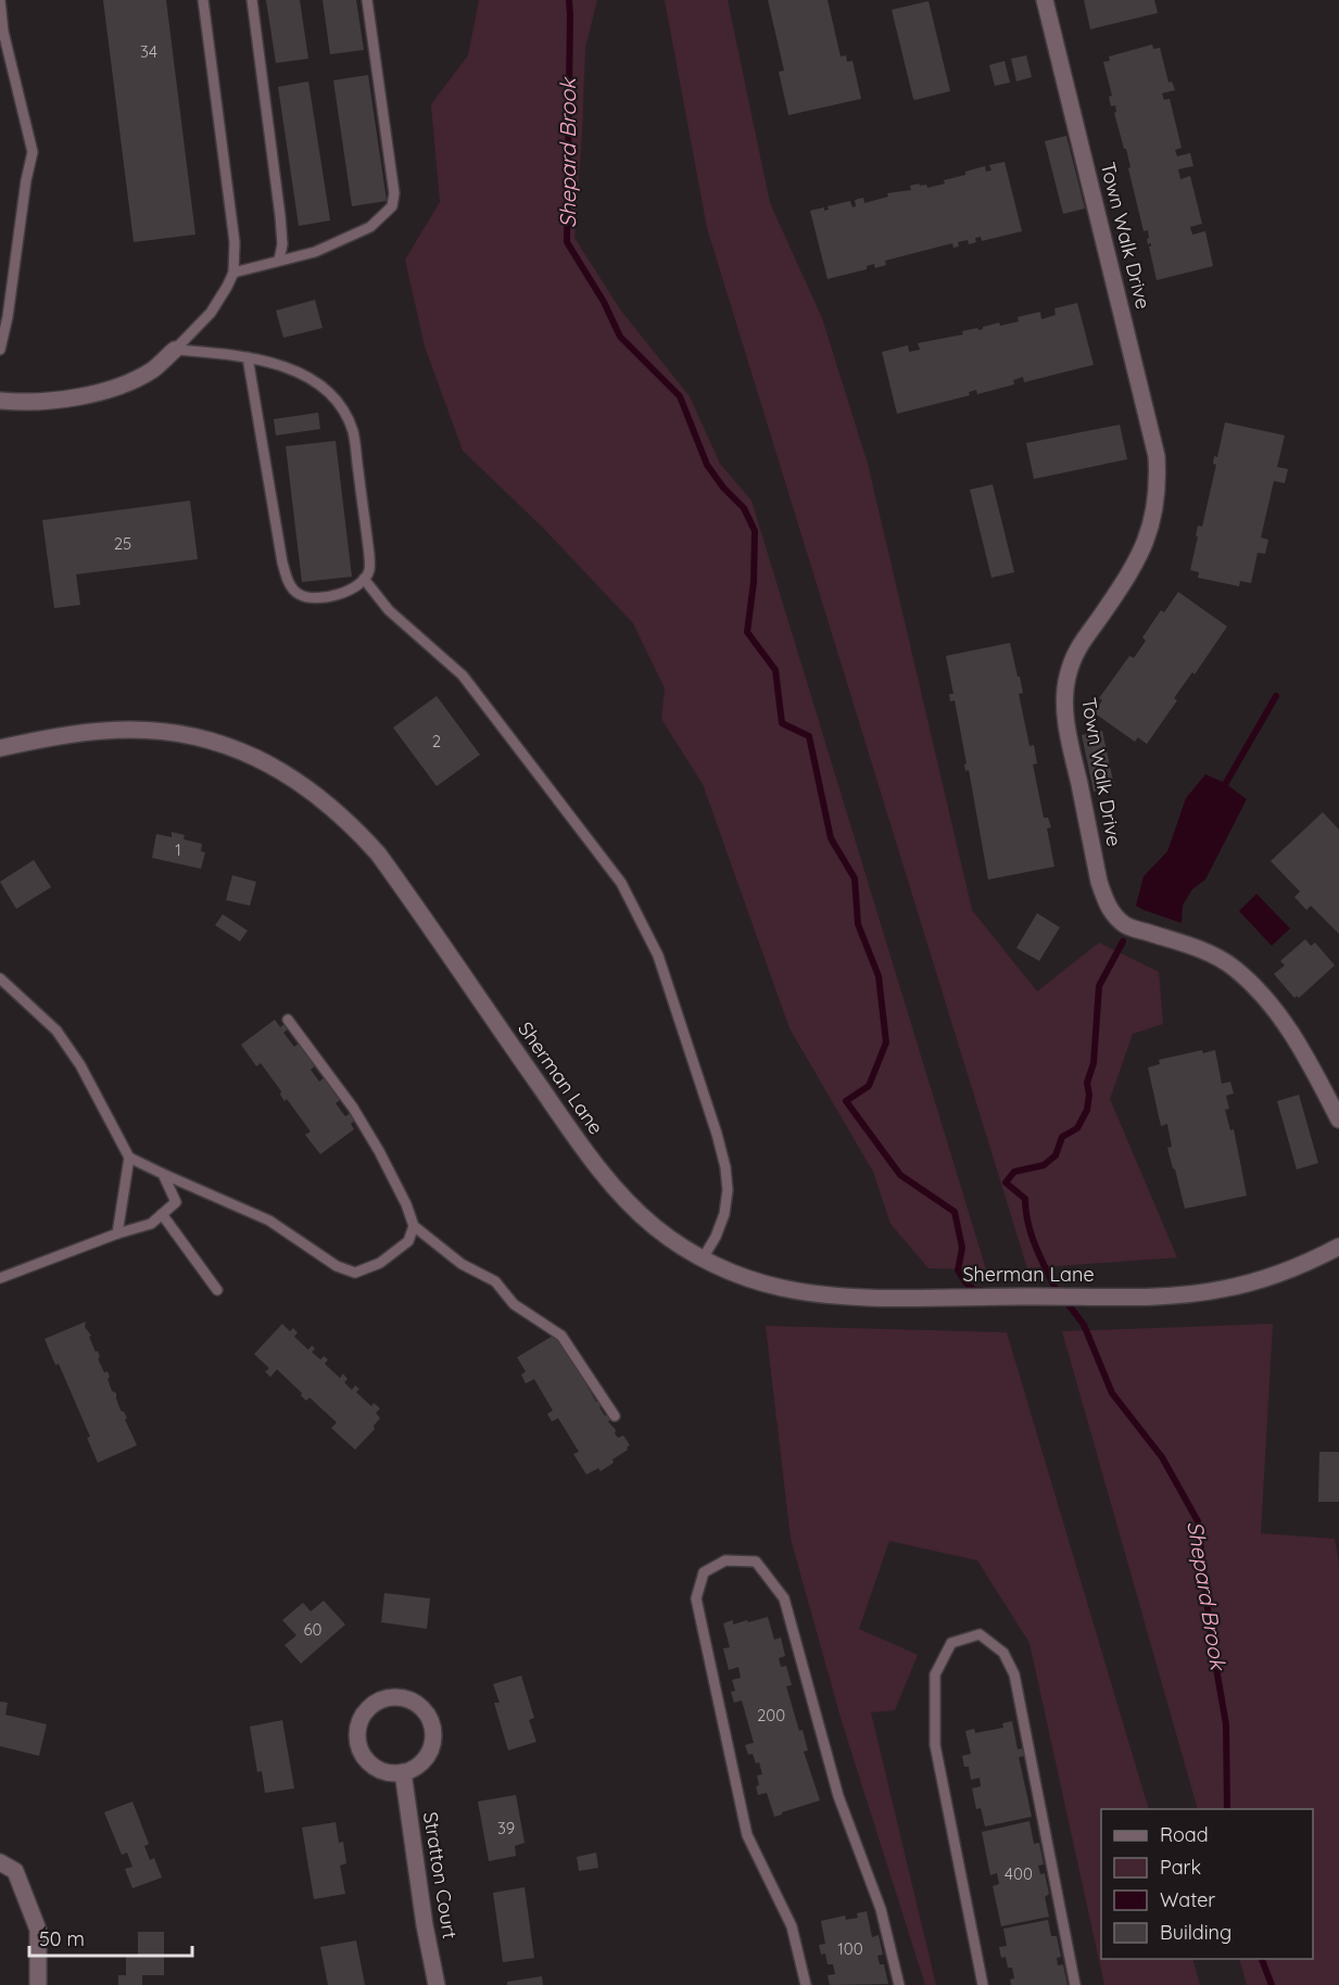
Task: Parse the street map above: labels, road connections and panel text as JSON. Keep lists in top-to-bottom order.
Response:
{
  "streets": {
    "street": ["Town Walk Drive", "Sherman Lane", "Stratton Court"]
  },
  "water": ["Shepard Brook"],
  "house_numbers": [
    "34",
    "25",
    "2",
    "1",
    "60",
    "200",
    "39",
    "400",
    "100"
  ],
  "legend": [
    "Road",
    "Park",
    "Water",
    "Building"
  ],
  "scale_bar": "50 m"
}
